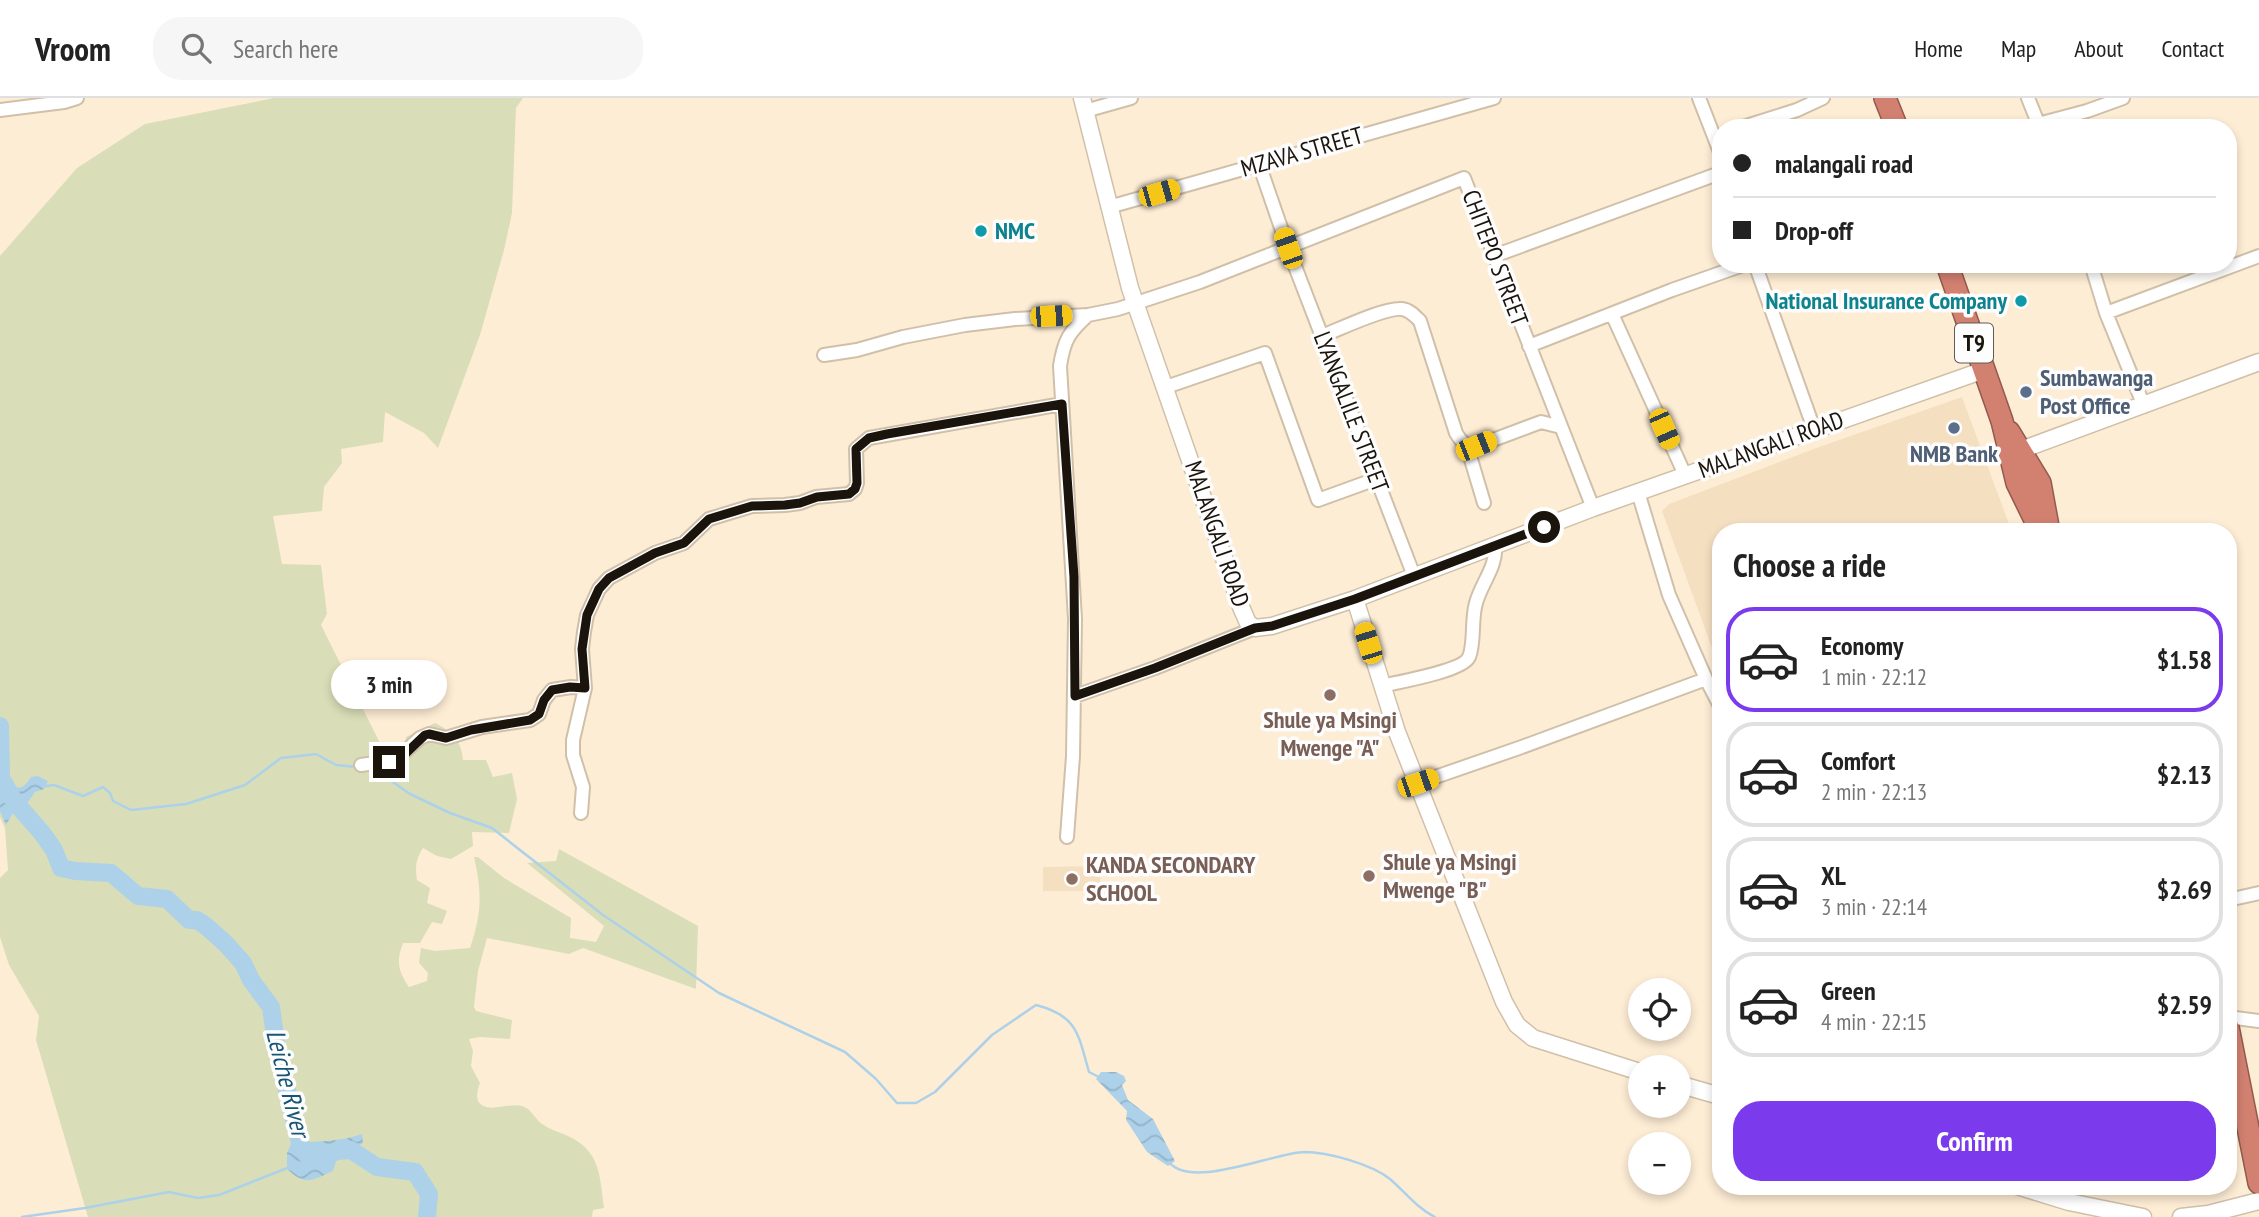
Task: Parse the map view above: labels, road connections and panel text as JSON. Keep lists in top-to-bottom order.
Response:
{
  "streets": {
    "highway": ["T9"],
    "street": [
      "MZAVA STREET",
      "CHITEPO STREET",
      "LYANGALILE STREET",
      "MALANGALI ROAD"
    ]
  },
  "crossings": [
    ["MZAVA STREET", "LYANGALILE STREET"],
    ["MZAVA STREET", "MALANGALI ROAD"],
    ["CHITEPO STREET", "LYANGALILE STREET"],
    ["CHITEPO STREET", "MALANGALI ROAD"],
    ["T9", "MALANGALI ROAD"],
    ["LYANGALILE STREET", "MALANGALI ROAD"]
  ],
  "water": ["Leiche River"],
  "places": [
    "NMC",
    "National Insurance Company",
    "Sumbawanga Post Office",
    "NMB Bank",
    "Shule ya Msingi Mwenge \"A\"",
    "Shule ya Msingi Mwenge \"B\"",
    "KANDA SECONDARY SCHOOL"
  ],
  "page": {
    "header": "Vroom",
    "search": "Search here",
    "nav": [
      "Home",
      "Map",
      "About",
      "Contact"
    ],
    "banner": ["malangali road", "Drop-off"],
    "heading": "Choose a ride",
    "list": [
      {
        "name": "Economy",
        "note": "1 min · 22:12",
        "value": "$1.58"
      },
      {
        "name": "Comfort",
        "note": "2 min · 22:13",
        "value": "$2.13"
      },
      {
        "name": "XL",
        "note": "3 min · 22:14",
        "value": "$2.69"
      },
      {
        "name": "Green",
        "note": "4 min · 22:15",
        "value": "$2.59"
      }
    ],
    "bubble": "3 min",
    "map_buttons": ["+", "−"],
    "buttons": "Confirm"
  }
}
